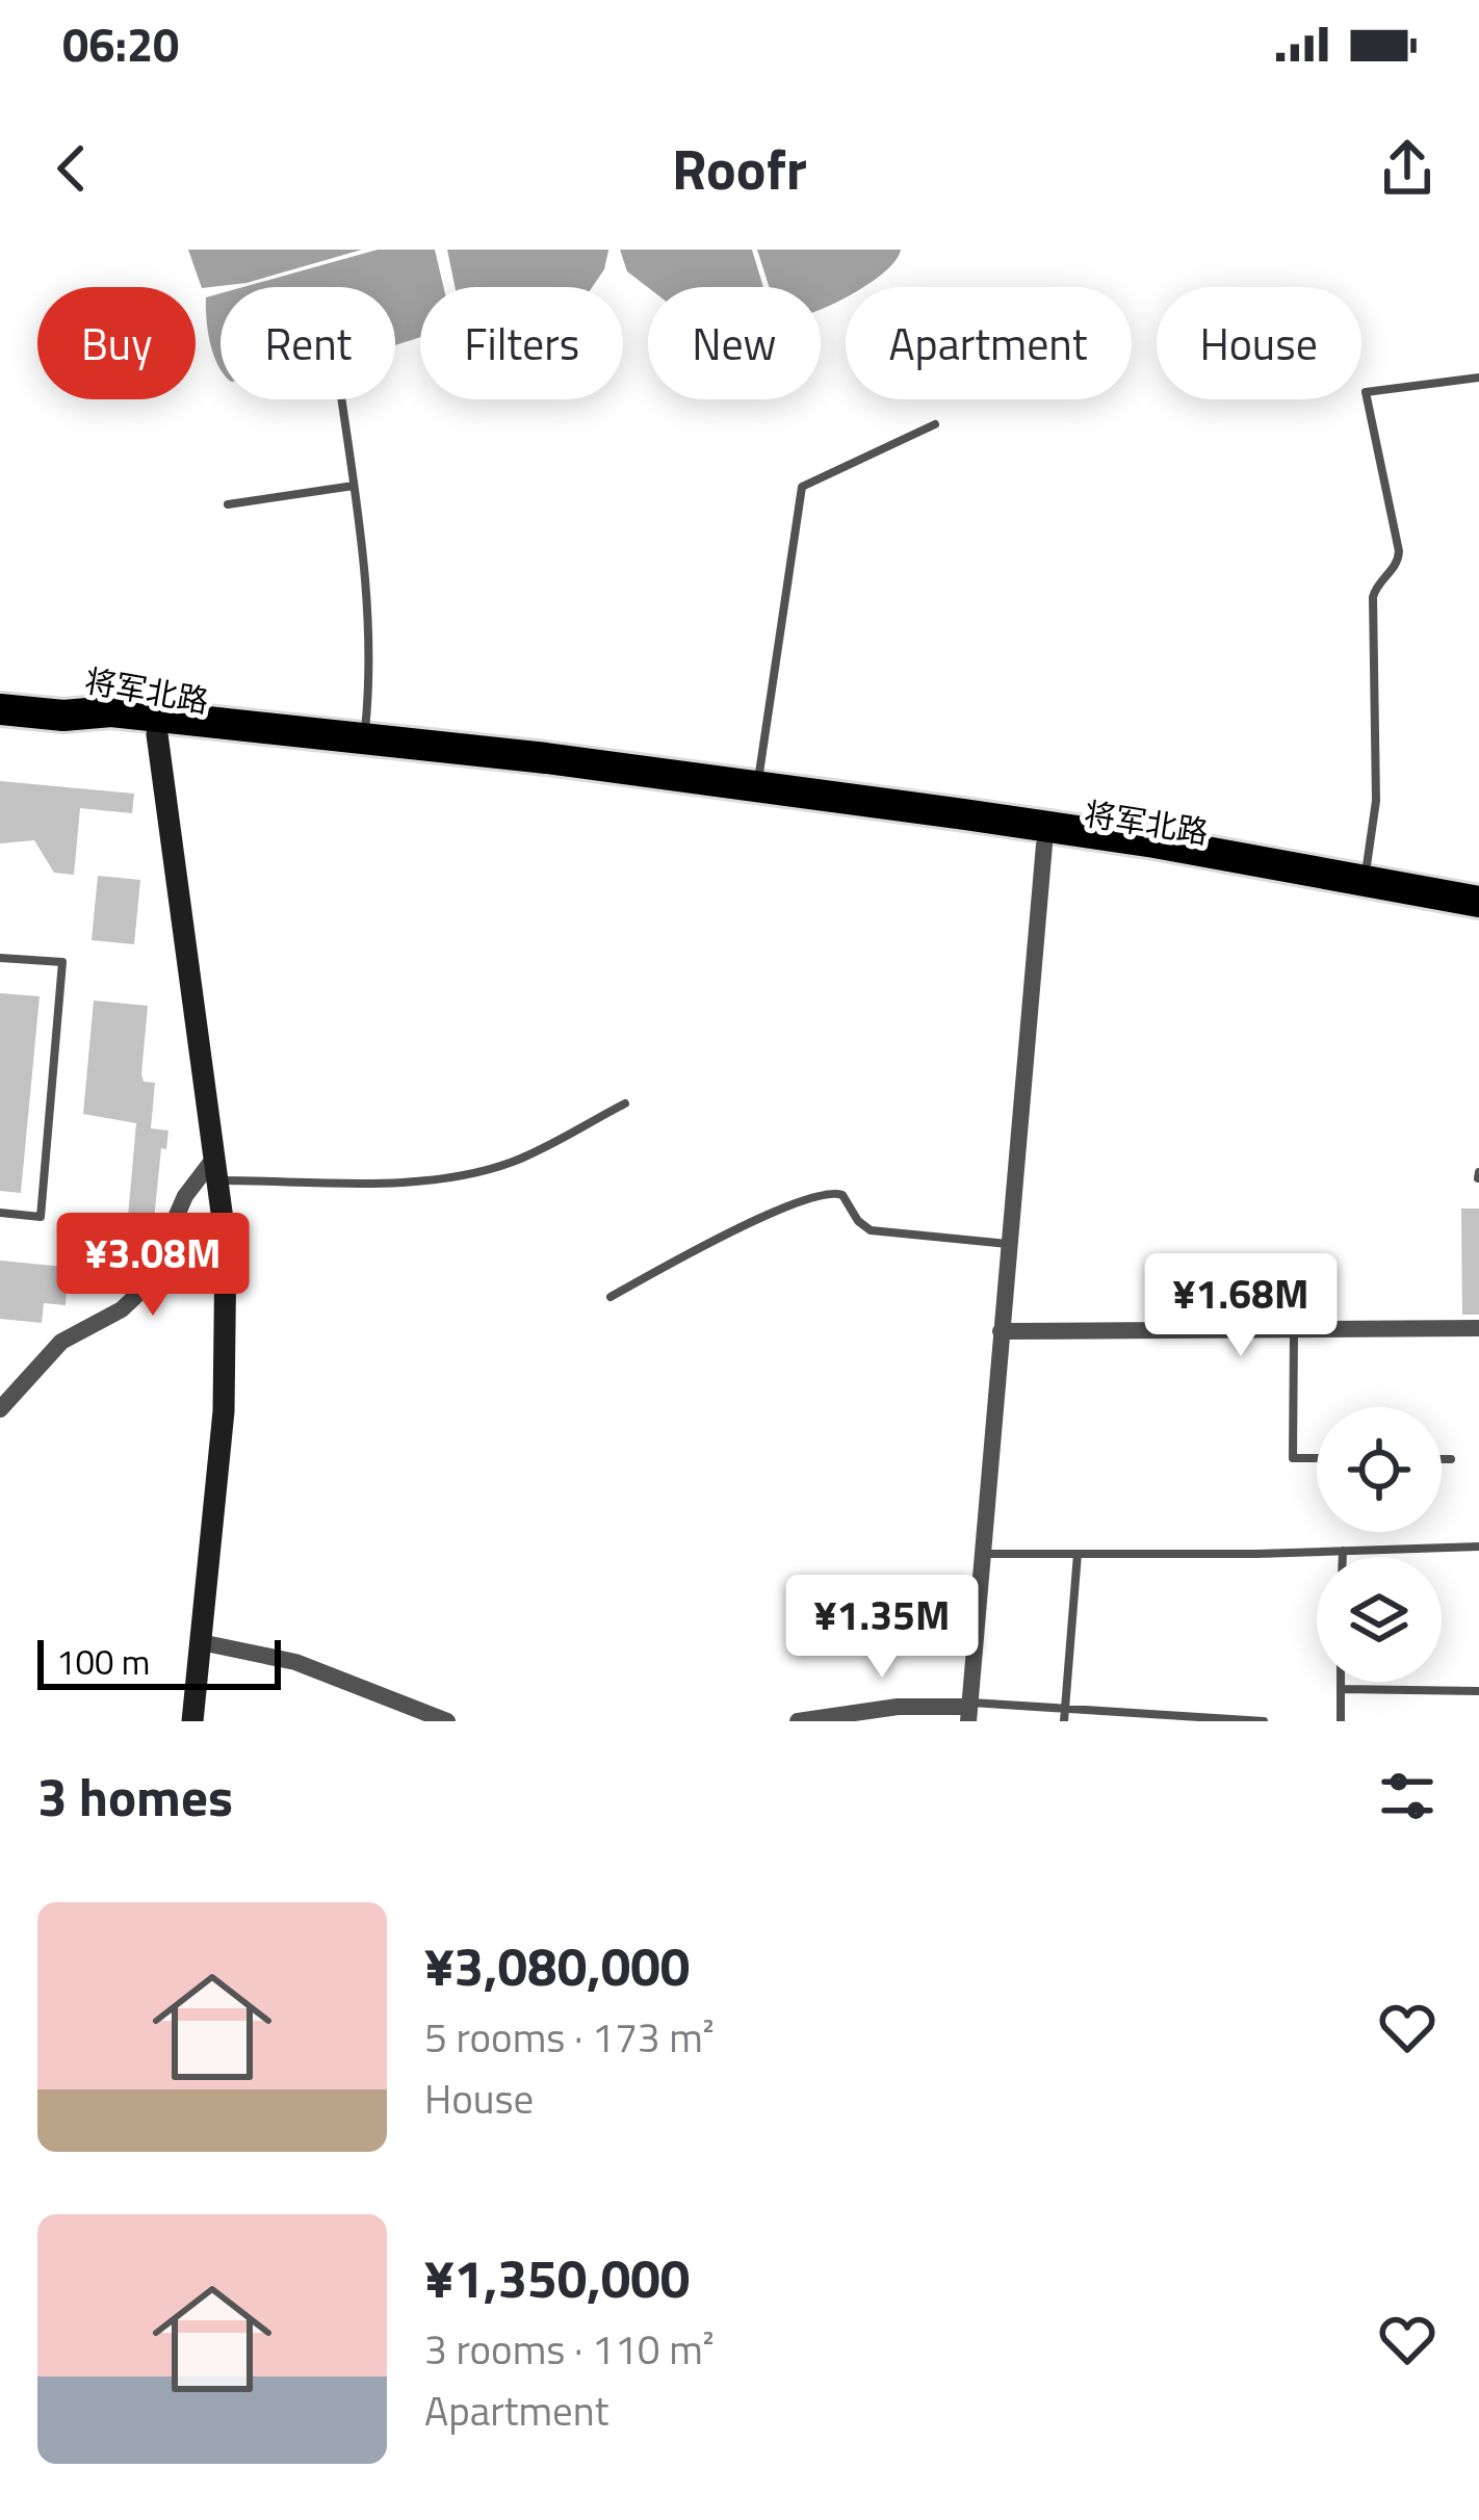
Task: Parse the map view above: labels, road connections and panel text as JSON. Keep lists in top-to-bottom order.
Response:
{
  "streets": {
    "highway": ["将军北路"]
  },
  "scale_bar": "100 m",
  "page": {
    "status": "06:20",
    "header": "Roofr",
    "chip": [
      "Buy",
      "Rent",
      "Filters",
      "New",
      "Apartment",
      "House"
    ],
    "price": ["¥3.08M", "¥1.68M", "¥1.35M"],
    "scale": "100 m",
    "heading": "3 homes",
    "list": [
      {
        "name": "¥3,080,000",
        "note": "5 rooms · 173 m² · House"
      },
      {
        "name": "¥1,350,000",
        "note": "3 rooms · 110 m² · Apartment"
      }
    ]
  }
}
